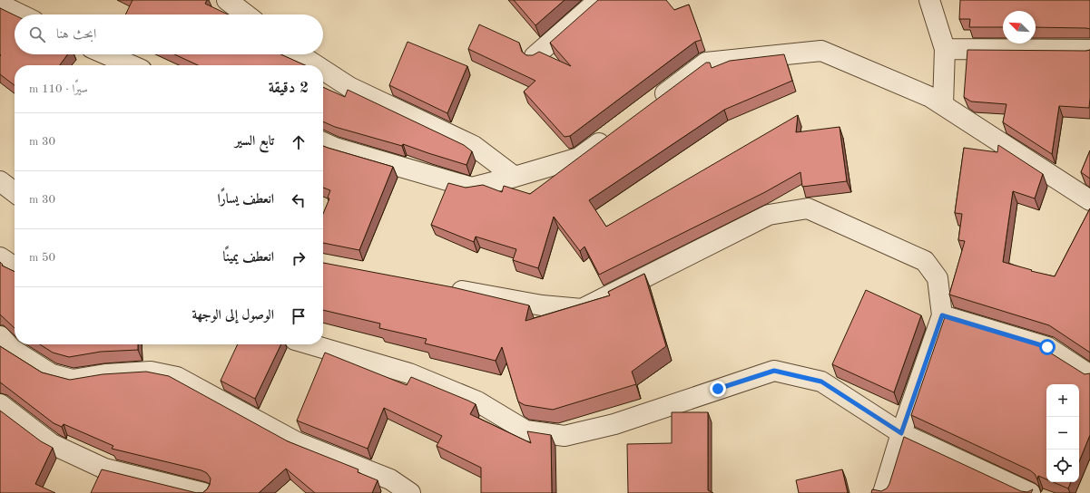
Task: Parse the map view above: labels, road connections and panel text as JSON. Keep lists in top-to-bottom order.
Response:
{
  "north": "top left",
  "page": {
    "search": "ابحث هنا",
    "heading": ["2 دقيقة", "سيرًا · 110 m"],
    "list": [
      ["تابع السير", "30 m"],
      ["انعطف يسارًا", "30 m"],
      ["انعطف يمينًا", "50 m"],
      "الوصول إلى الوجهة"
    ],
    "map_buttons": ["+", "−"]
  }
}
